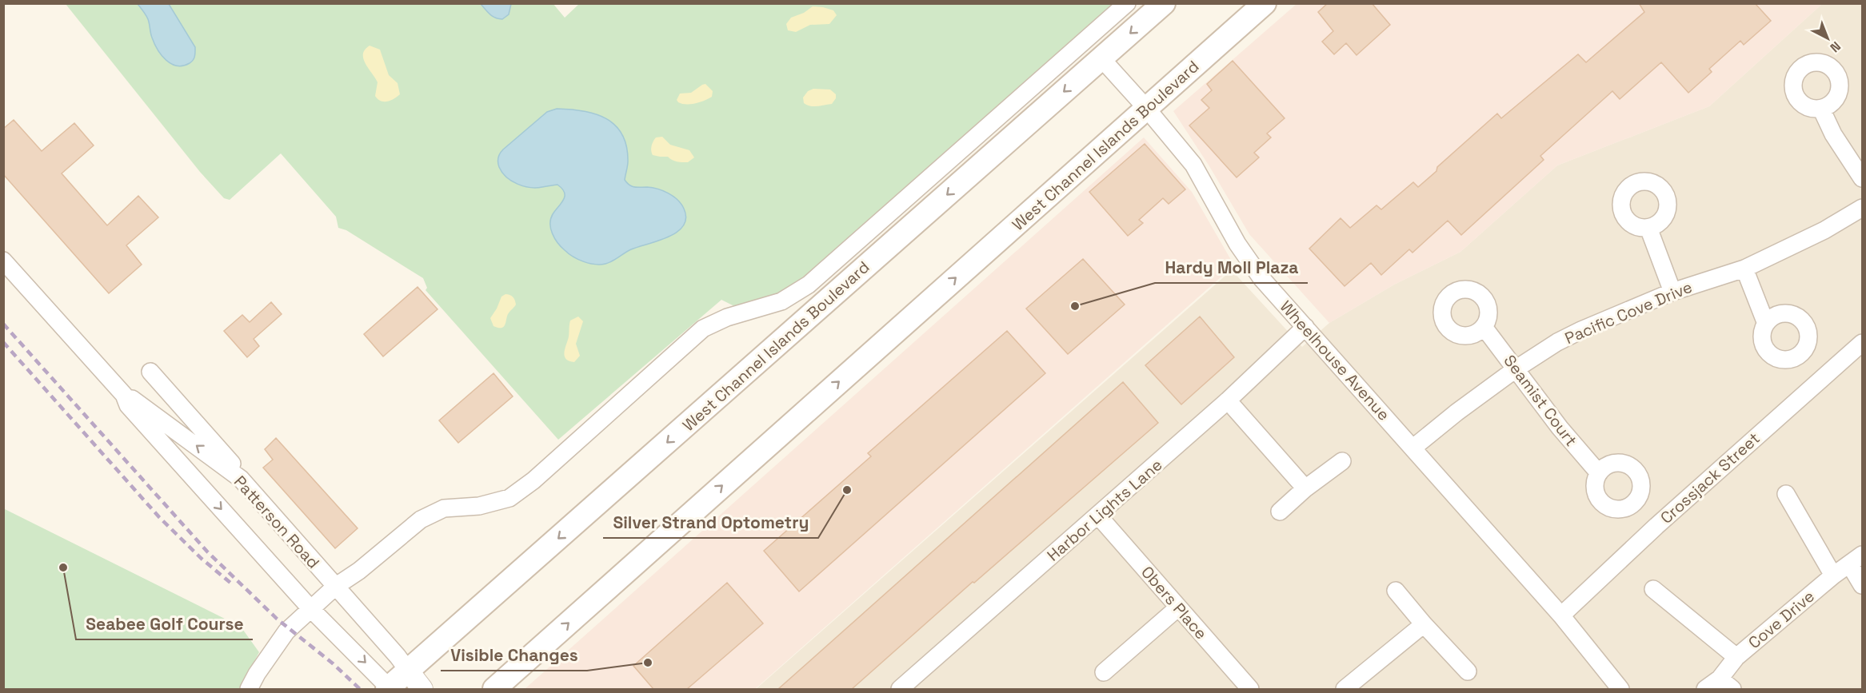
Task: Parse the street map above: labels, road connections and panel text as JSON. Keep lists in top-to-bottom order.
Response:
{
  "streets": {
    "main road": ["West Channel Islands Boulevard"],
    "street": [
      "Pacific Cove Drive",
      "Wheelhouse Avenue",
      "Seamist Court",
      "Crossjack Street",
      "Harbor Lights Lane",
      "Patterson Road",
      "Obers Place",
      "Cove Drive"
    ]
  },
  "crossings": [
    ["West Channel Islands Boulevard", "Wheelhouse Avenue"],
    ["West Channel Islands Boulevard", "Patterson Road"],
    ["Pacific Cove Drive", "Wheelhouse Avenue"],
    ["Pacific Cove Drive", "Seamist Court"],
    ["Wheelhouse Avenue", "Crossjack Street"],
    ["Wheelhouse Avenue", "Harbor Lights Lane"],
    ["Harbor Lights Lane", "Obers Place"]
  ],
  "places": [
    "Hardy Moll Plaza",
    "Silver Strand Optometry",
    "Seabee Golf Course",
    "Visible Changes"
  ],
  "north": "bottom right"
}
